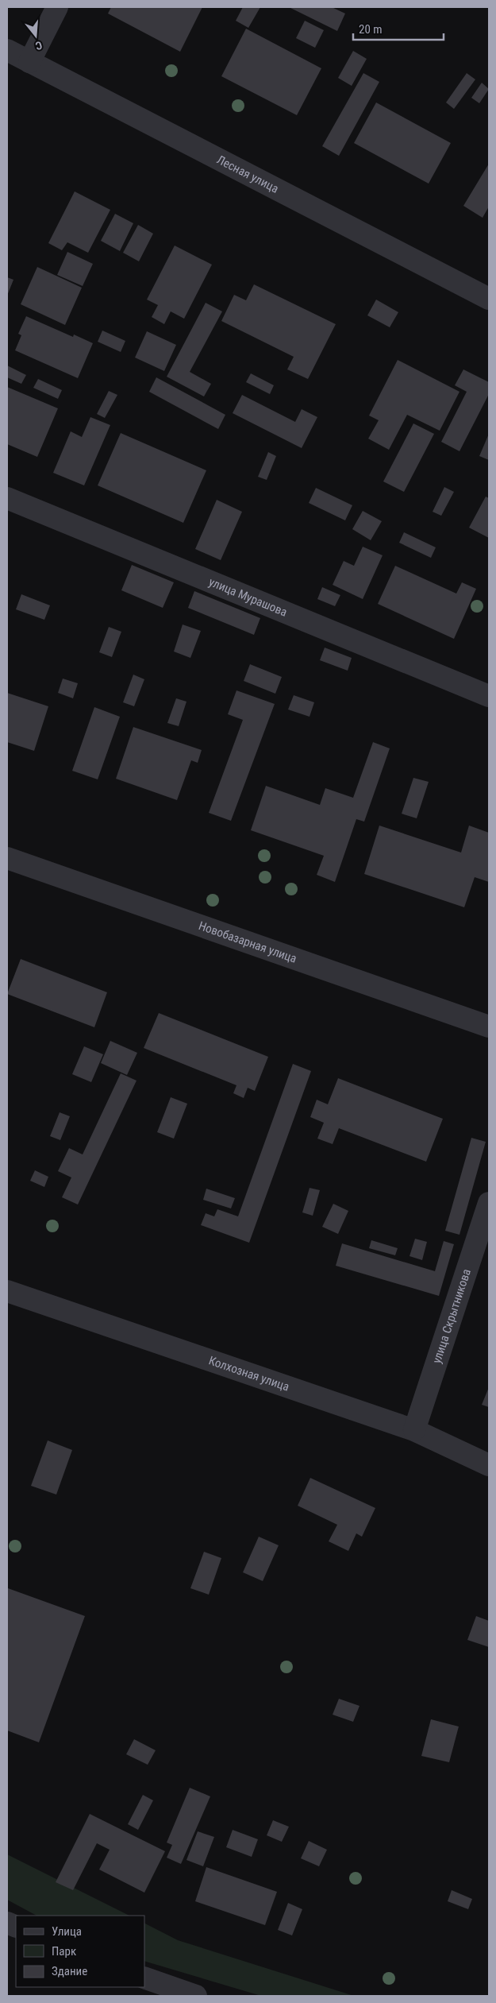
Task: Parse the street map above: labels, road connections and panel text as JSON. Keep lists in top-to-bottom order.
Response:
{
  "streets": {
    "street": [
      "Лесная улица",
      "улица Мурашова",
      "Новобазарная улица",
      "улица Скрытникова",
      "Колхозная улица"
    ]
  },
  "crossings": [
    ["улица Скрытникова", "Колхозная улица"]
  ],
  "legend": ["Улица", "Парк", "Здание"],
  "scale_bar": "20 m",
  "north": "bottom"
}
